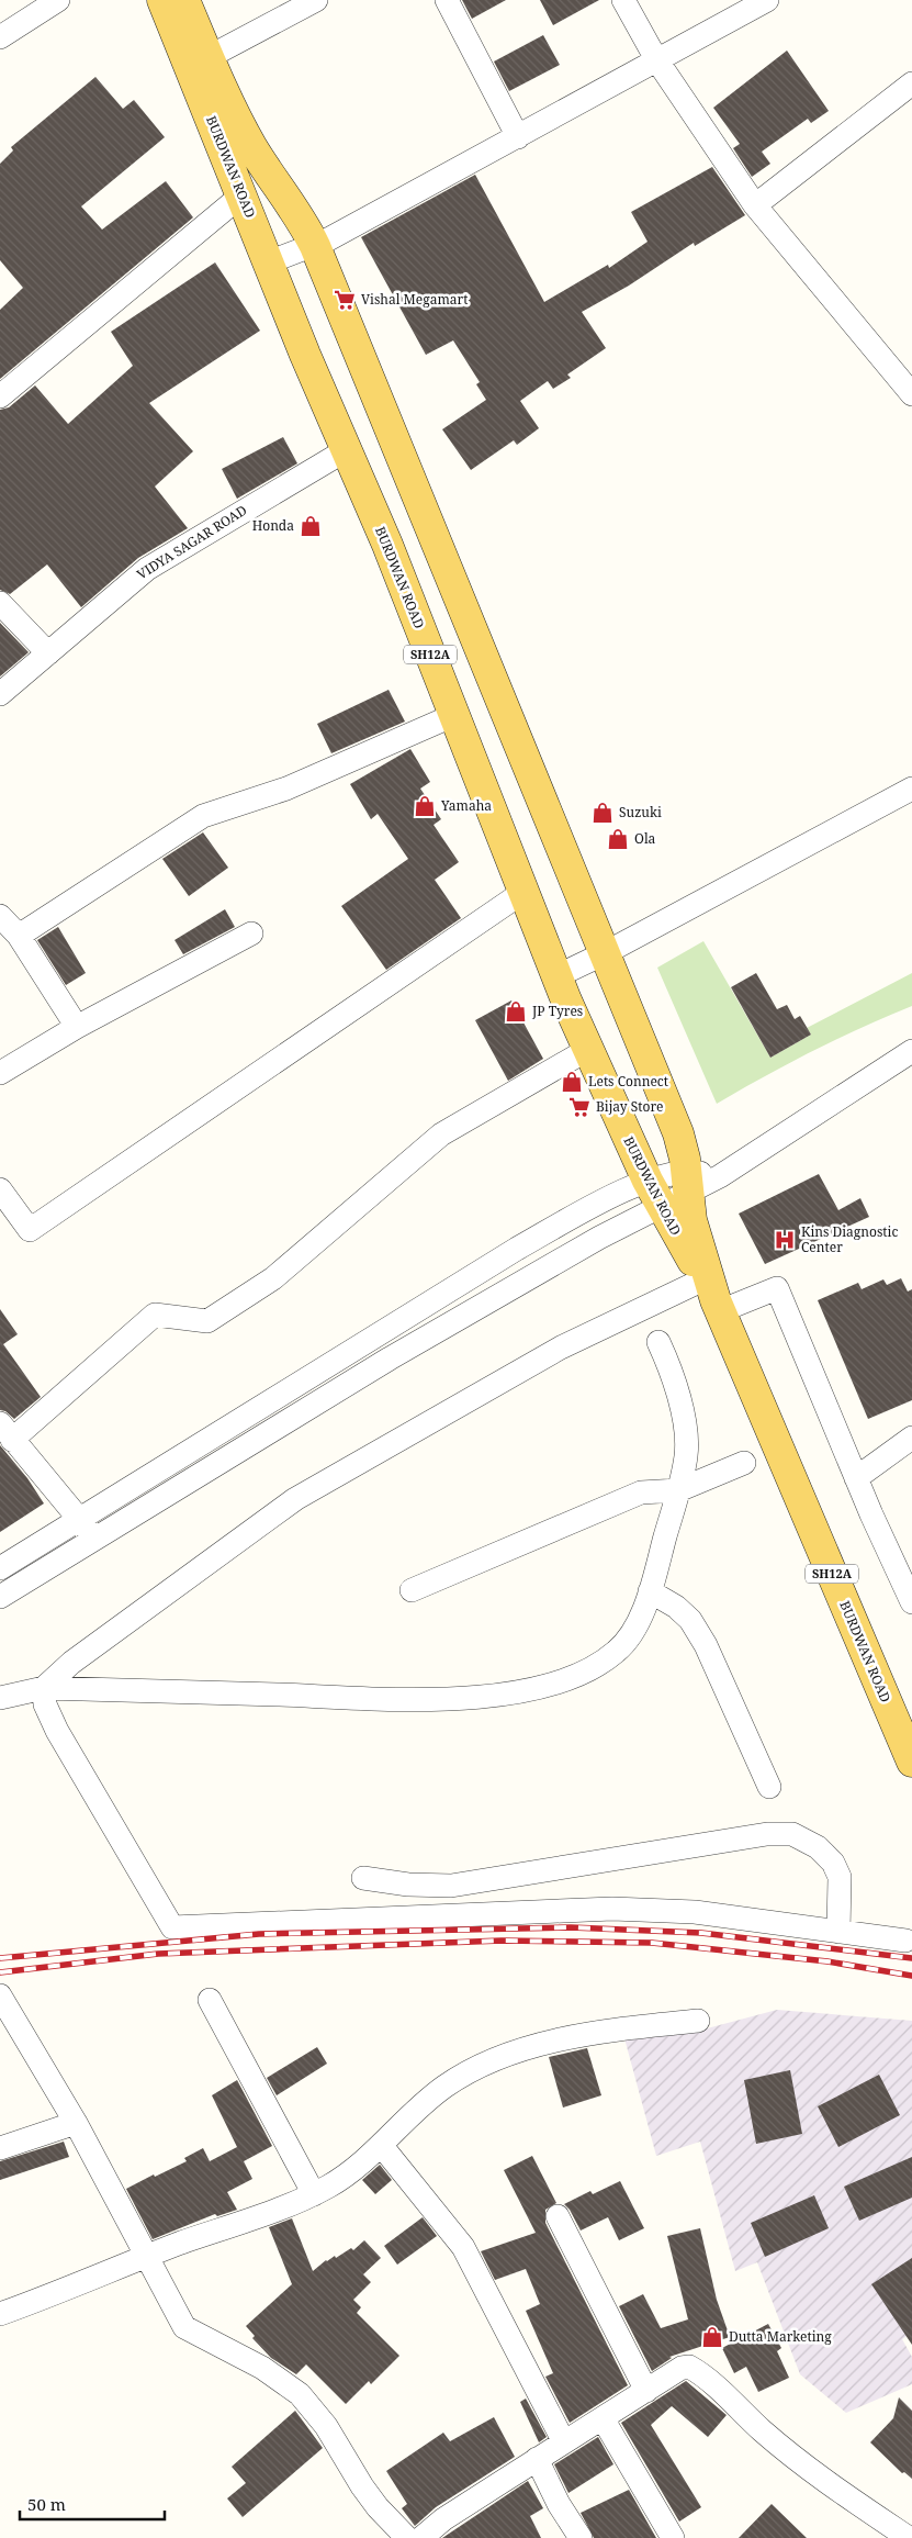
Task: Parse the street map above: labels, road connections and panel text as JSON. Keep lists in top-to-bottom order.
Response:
{
  "streets": {
    "main road": ["BURDWAN ROAD", "SH12A"],
    "street": ["VIDYA SAGAR ROAD"]
  },
  "crossings": [
    ["BURDWAN ROAD", "VIDYA SAGAR ROAD"]
  ],
  "places": {
    "supermarket": ["Vishal Megamart", "Bijay Store"],
    "shop": [
      "Honda",
      "Yamaha",
      "Suzuki",
      "Ola",
      "JP Tyres",
      "Lets Connect",
      "Dutta Marketing"
    ],
    "hospital": ["Kins Diagnostic Center"]
  },
  "scale_bar": "50 m"
}
